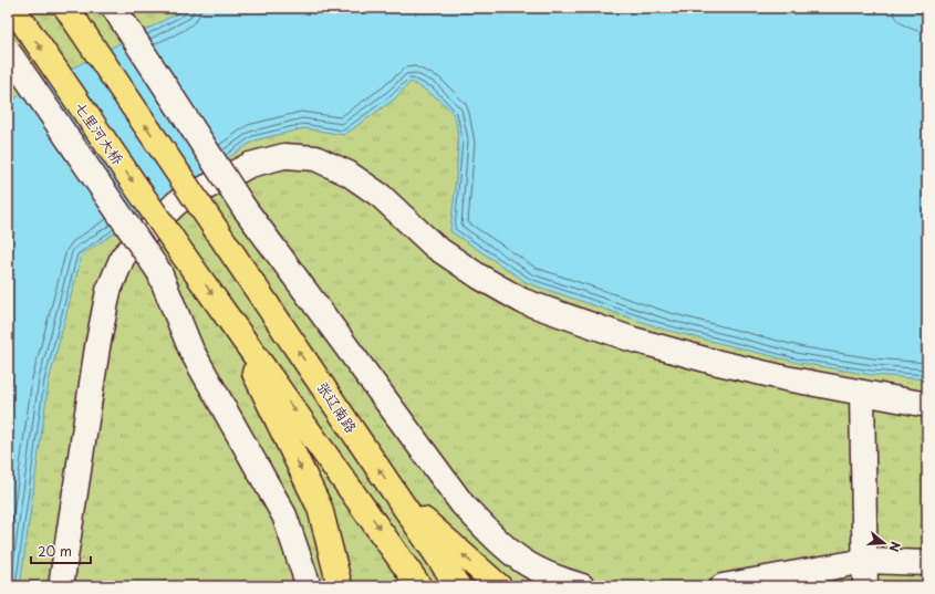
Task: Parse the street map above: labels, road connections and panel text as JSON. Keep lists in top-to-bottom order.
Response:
{
  "streets": {
    "main road": ["七里河大桥", "张辽南路"]
  },
  "one_way": ["七里河大桥"],
  "scale_bar": "20 m",
  "north": "right"
}
